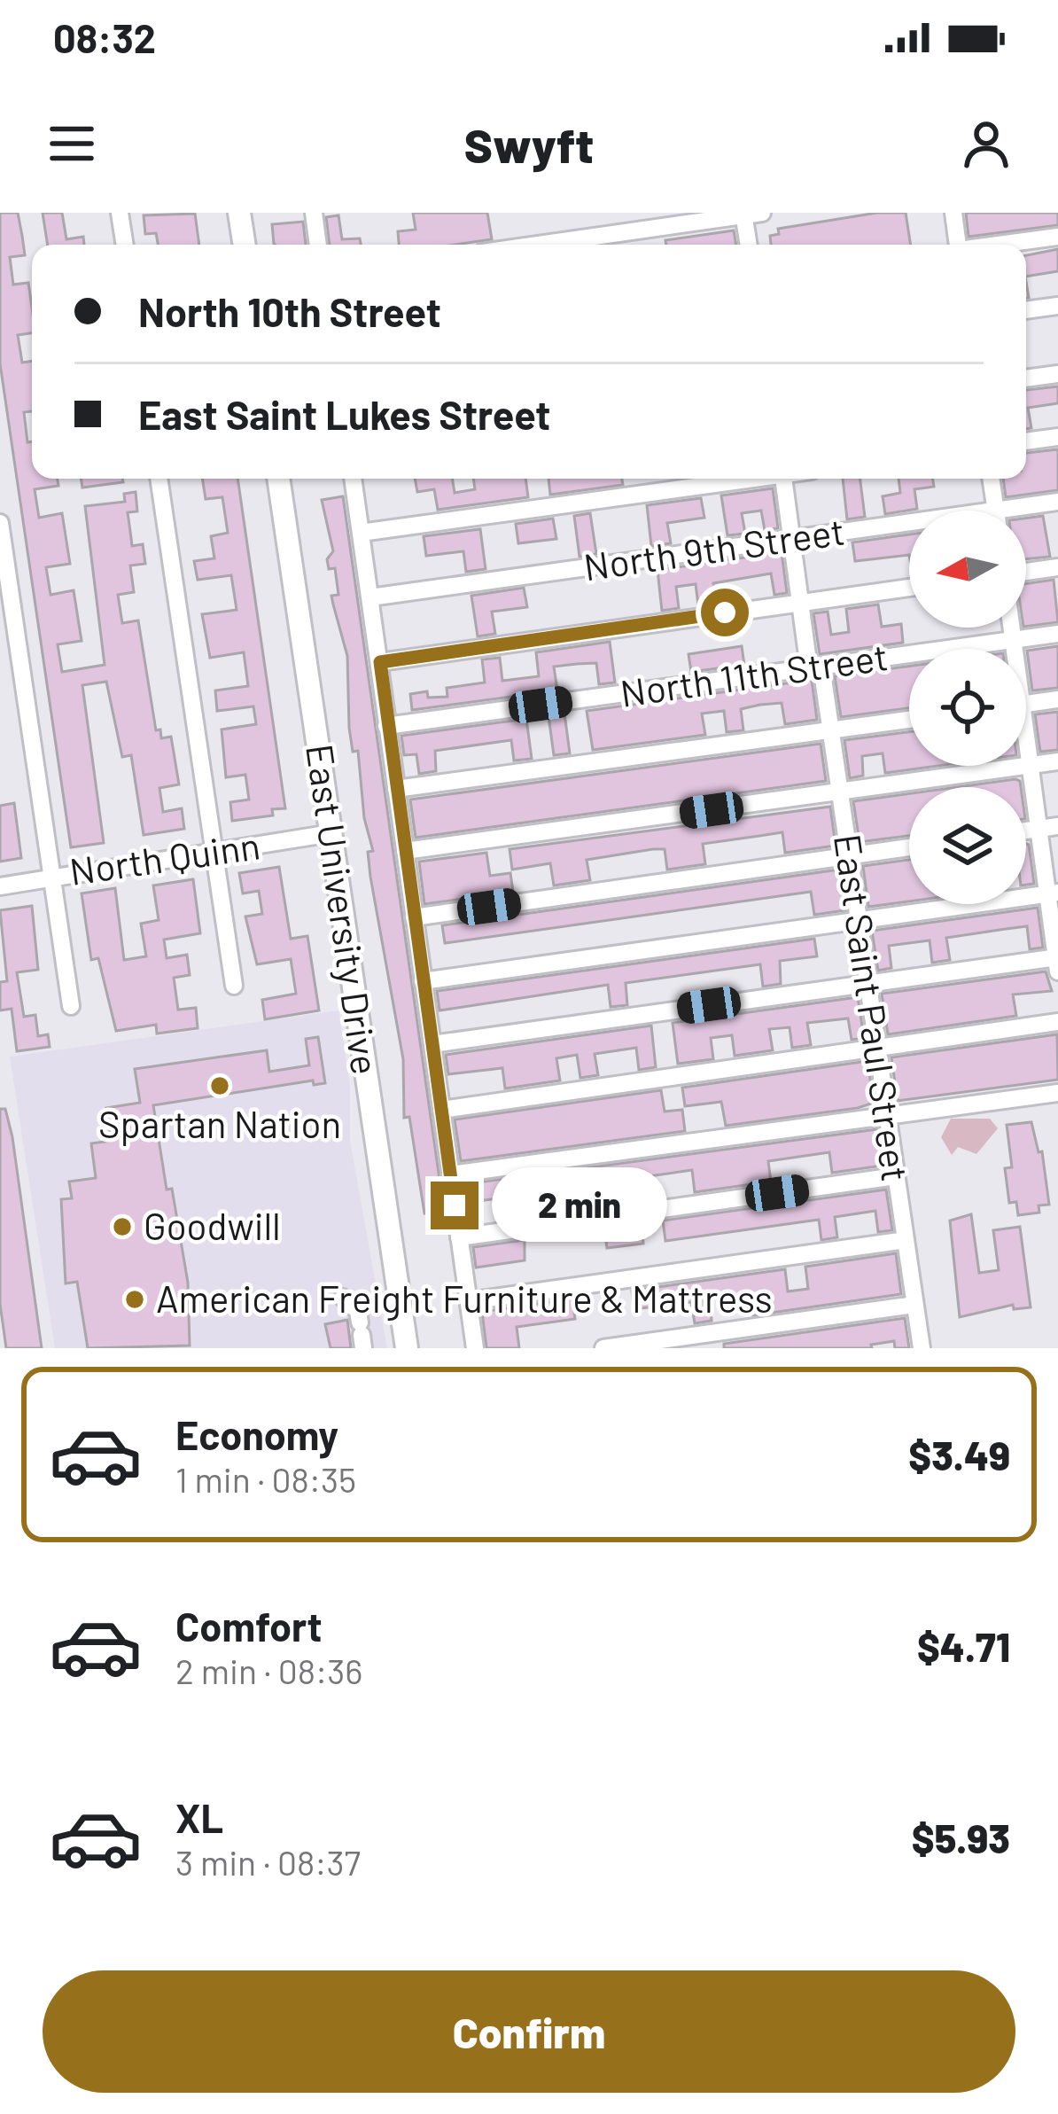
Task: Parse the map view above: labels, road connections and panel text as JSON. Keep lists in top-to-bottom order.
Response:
{
  "streets": {
    "main road": ["East University Drive"],
    "street": [
      "North 9th Street",
      "North 11th Street",
      "North Quinn",
      "East Saint Paul Street"
    ]
  },
  "crossings": [
    ["North 9th Street", "East Saint Paul Street"],
    ["North 11th Street", "East Saint Paul Street"],
    ["North Quinn", "East University Drive"]
  ],
  "places": ["Spartan Nation", "Goodwill", "American Freight Furniture & Mattress"],
  "north": "left",
  "page": {
    "status": "08:32",
    "header": "Swyft",
    "banner": ["North 10th Street", "East Saint Lukes Street"],
    "bubble": "2 min",
    "list": [
      {
        "name": "Economy",
        "note": "1 min · 08:35",
        "value": "$3.49"
      },
      {
        "name": "Comfort",
        "note": "2 min · 08:36",
        "value": "$4.71"
      },
      {
        "name": "XL",
        "note": "3 min · 08:37",
        "value": "$5.93"
      }
    ],
    "buttons": "Confirm"
  }
}
